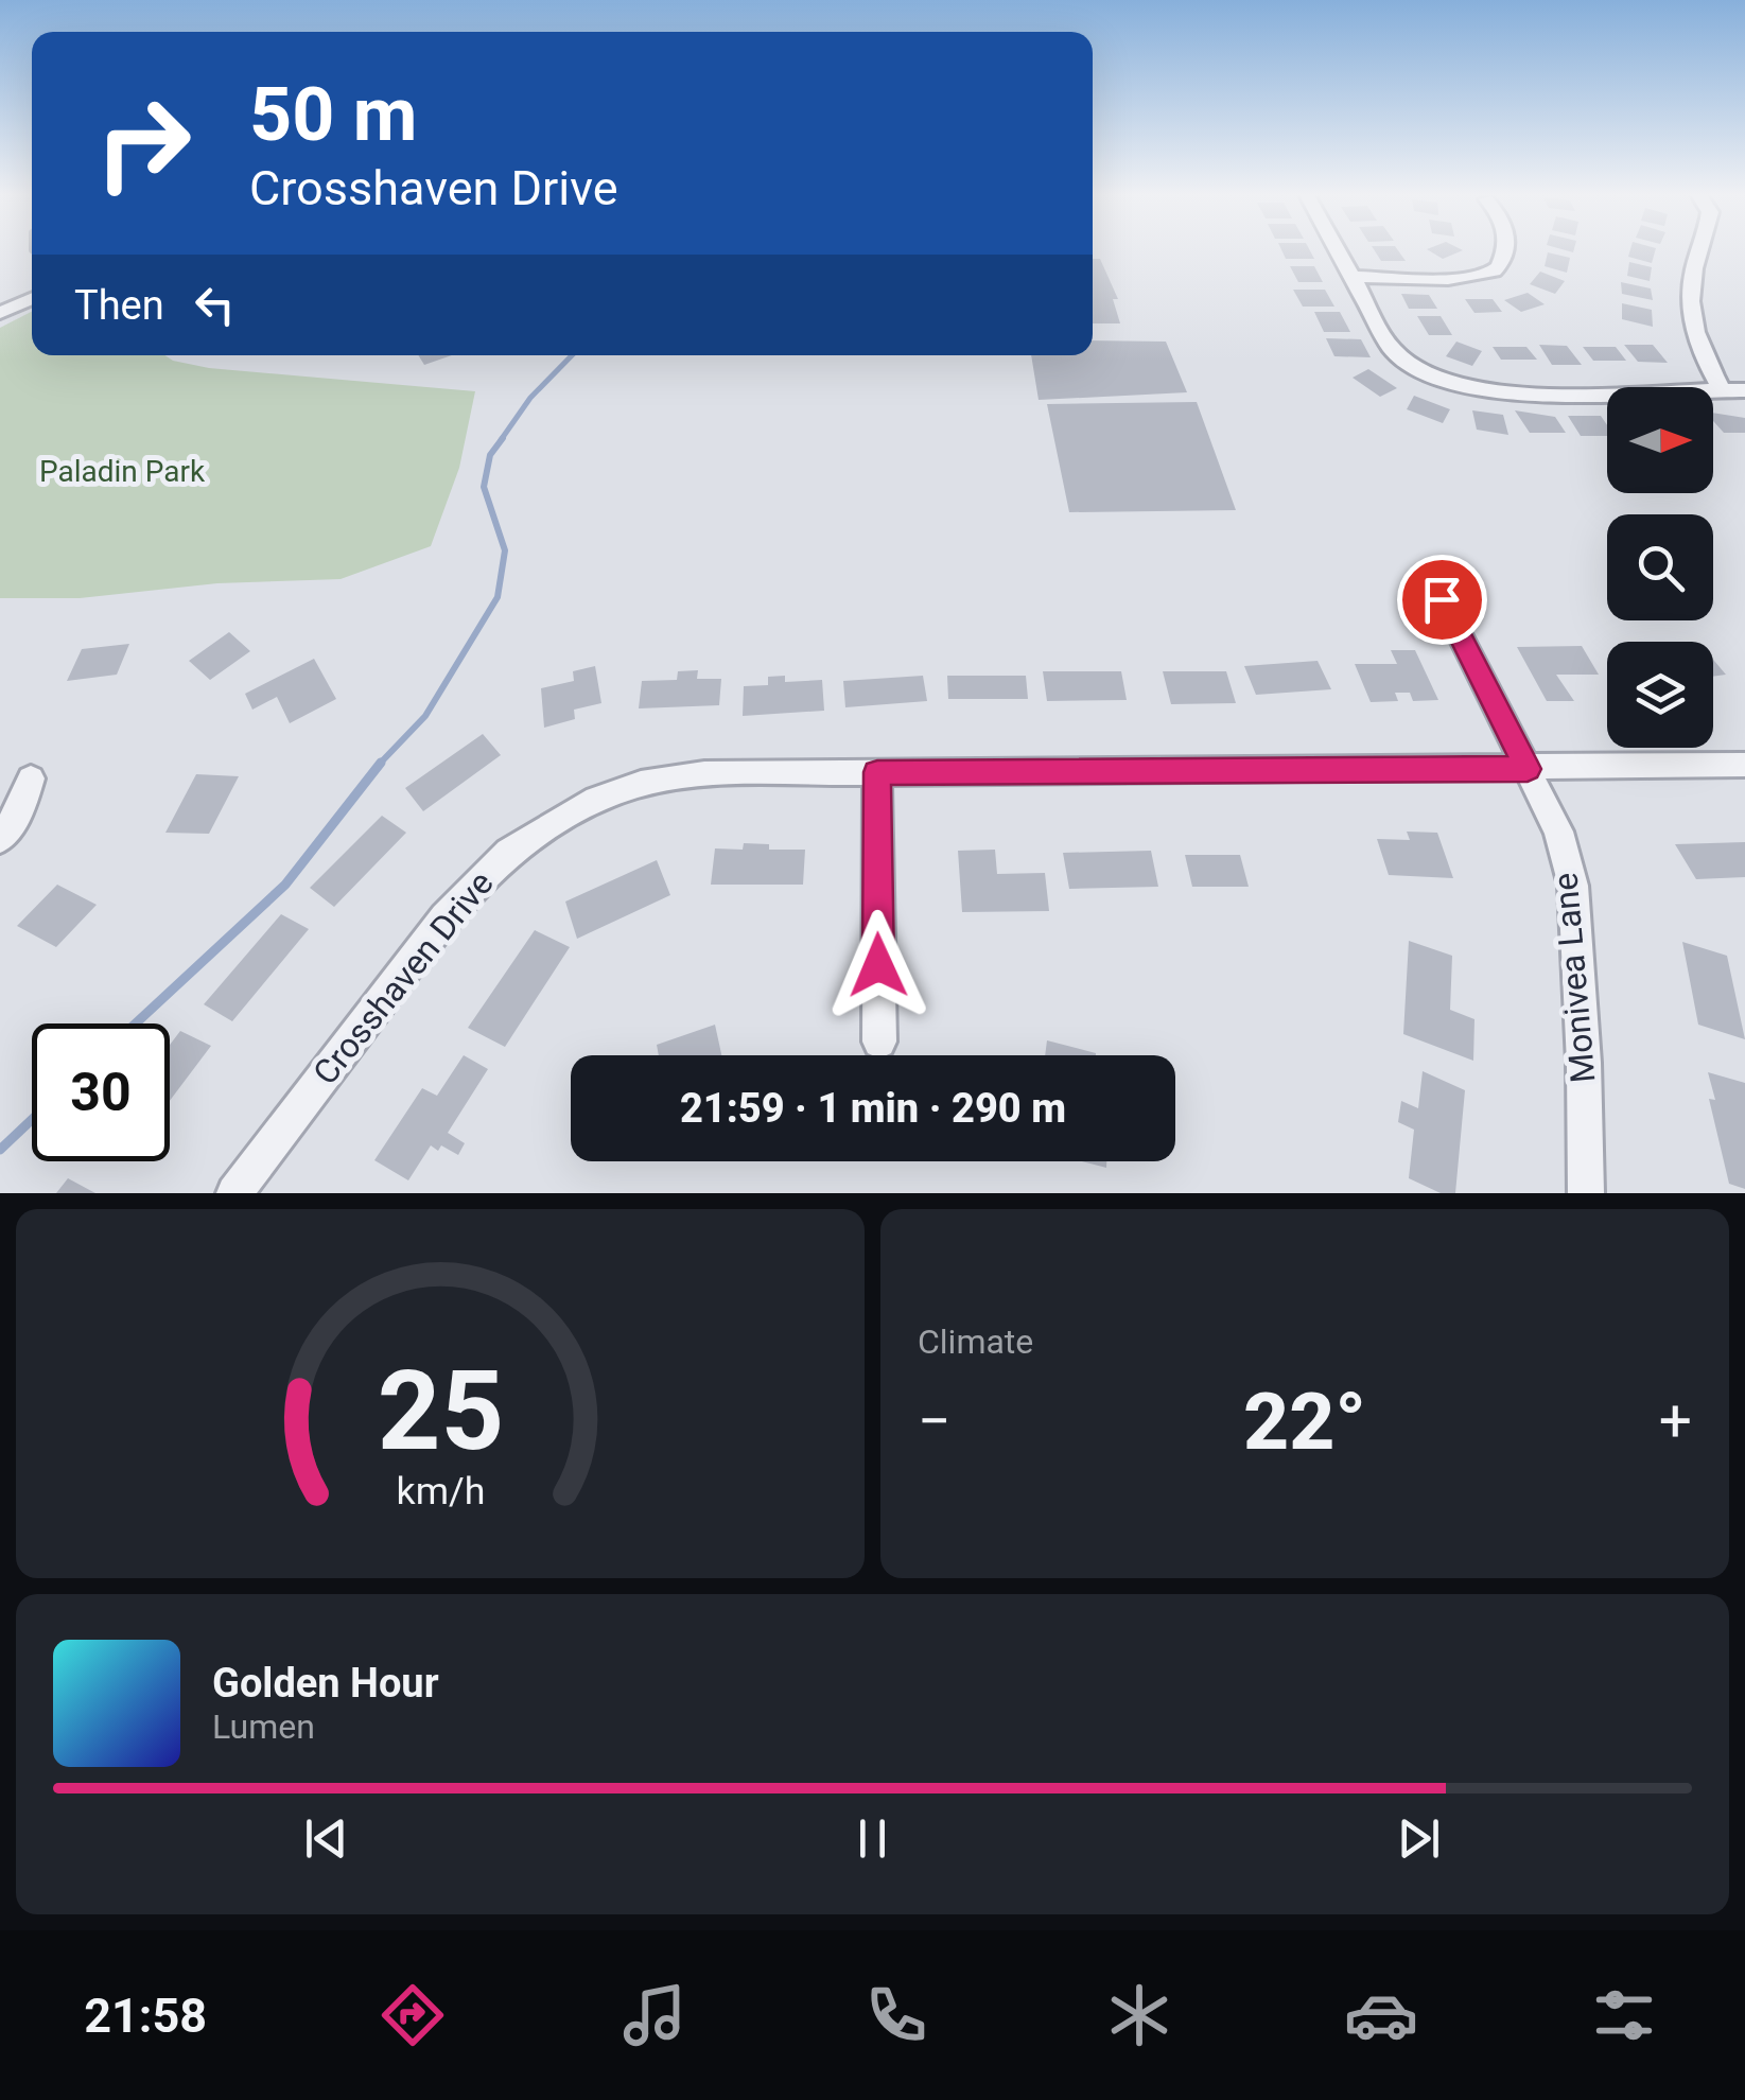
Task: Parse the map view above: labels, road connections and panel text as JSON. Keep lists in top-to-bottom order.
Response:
{
  "streets": {
    "street": ["Crosshaven Drive", "Monivea Lane"]
  },
  "crossings": [
    ["Crosshaven Drive", "Monivea Lane"]
  ],
  "parks": ["Paladin Park"],
  "north": "right",
  "page": {
    "turn": ["50 m", "Crosshaven Drive"],
    "then": "Then",
    "limit": "30",
    "trip": "21:59 · 1 min · 290 m",
    "tile": "Climate",
    "heat": ["−", "22°", "+"],
    "song": ["Golden Hour", "Lumen"],
    "tabs": "21:58",
    "gauge": ["25", "km/h"]
  }
}
